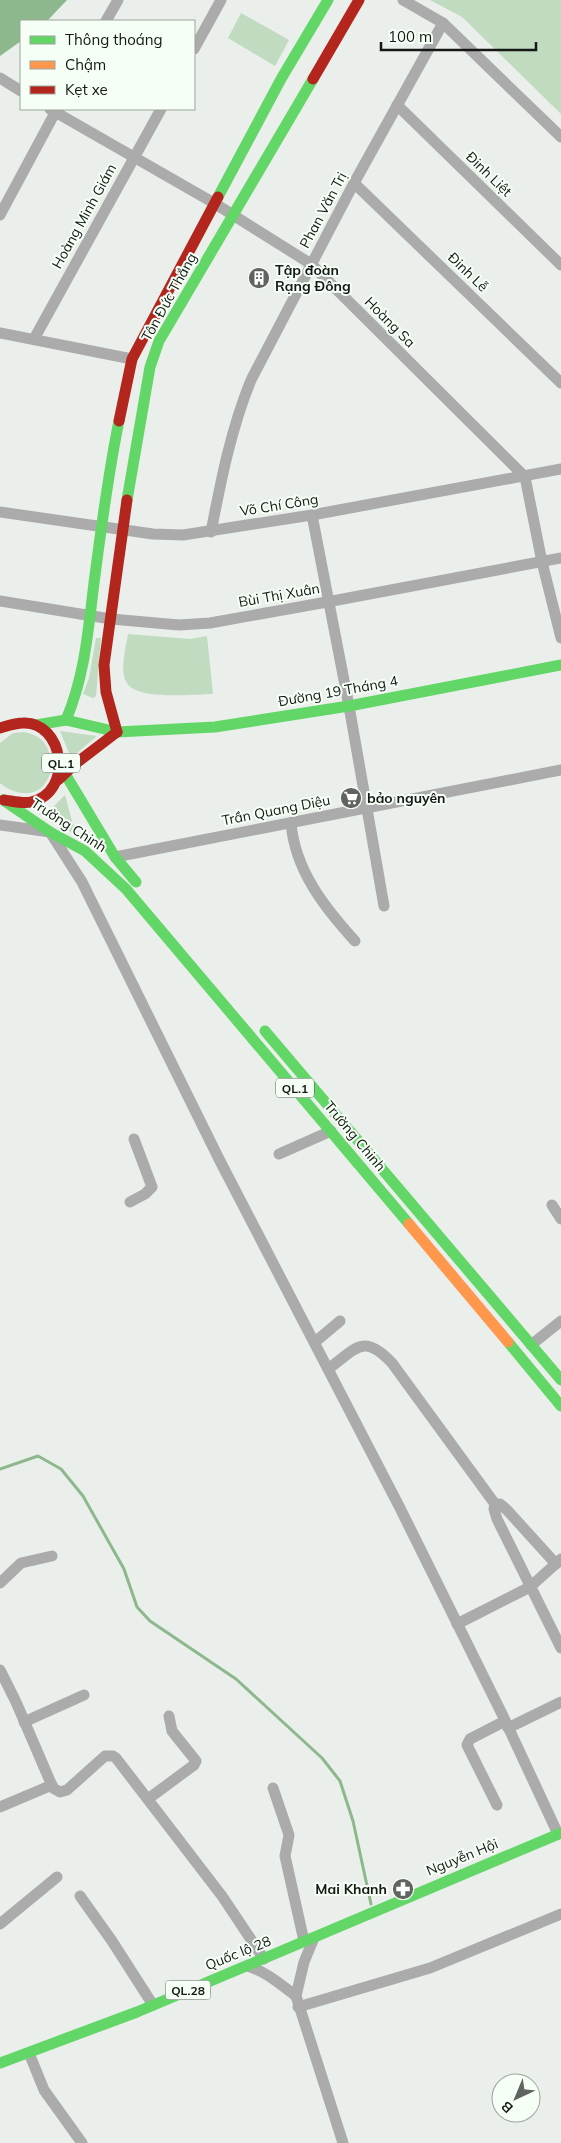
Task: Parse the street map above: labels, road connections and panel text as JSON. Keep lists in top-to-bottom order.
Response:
{
  "streets": {
    "main road": [
      "Tôn Đức Thắng",
      "Đường 19 Tháng 4",
      "QL.1",
      "Trường Chinh",
      "Nguyễn Hội",
      "Quốc lộ 28",
      "QL.28"
    ],
    "street": [
      "Đinh Liệt",
      "Phan Văn Trị",
      "Hoàng Minh Giám",
      "Đinh Lễ",
      "Hoàng Sa",
      "Võ Chí Công",
      "Bùi Thị Xuân",
      "Trần Quang Diệu"
    ]
  },
  "crossings": [
    ["Đinh Liệt", "Phan Văn Trị"],
    ["Phan Văn Trị", "Đinh Lễ"],
    ["Phan Văn Trị", "Hoàng Sa"],
    ["Phan Văn Trị", "Võ Chí Công"],
    ["Hoàng Minh Giám", "Hoàng Sa"],
    ["Tôn Đức Thắng", "Hoàng Sa"],
    ["Tôn Đức Thắng", "Võ Chí Công"],
    ["Tôn Đức Thắng", "Bùi Thị Xuân"],
    ["Tôn Đức Thắng", "Đường 19 Tháng 4"],
    ["Hoàng Sa", "Võ Chí Công"],
    ["Đường 19 Tháng 4", "QL.1"],
    ["QL.1", "Trường Chinh"],
    ["Trần Quang Diệu", "Trường Chinh"],
    ["Nguyễn Hội", "Quốc lộ 28"]
  ],
  "places": {
    "building": ["Tập đoàn Rạng Đông"],
    "supermarket": ["bảo nguyên"],
    "pharmacy": ["Mai Khanh"]
  },
  "legend": ["Thông thoáng", "Chậm", "Kẹt xe"],
  "scale_bar": "100 m",
  "north": "bottom left"
}
